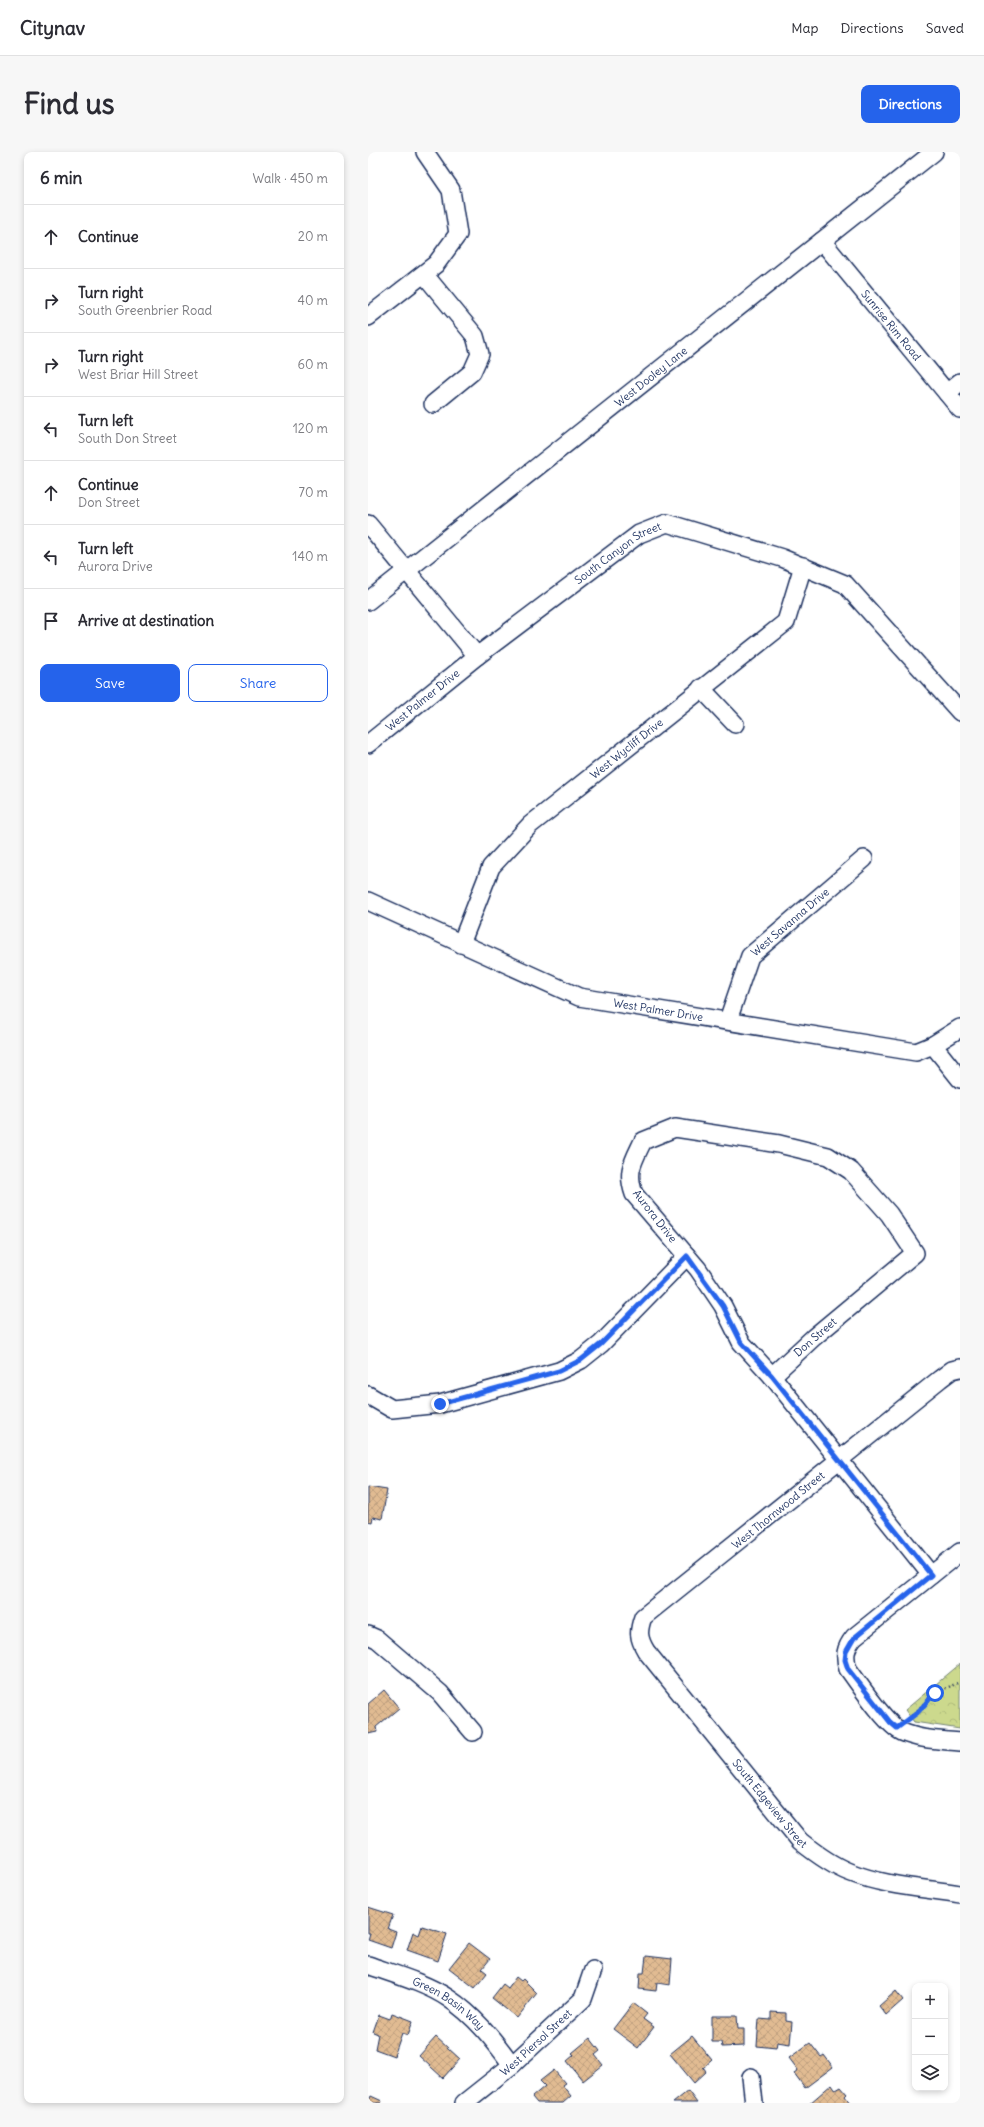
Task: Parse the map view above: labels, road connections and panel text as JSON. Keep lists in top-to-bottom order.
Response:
{
  "streets": {
    "street": [
      "Sunrise Rim Road",
      "West Dooley Lane",
      "South Canyon Street",
      "West Palmer Drive",
      "West Wycliff Drive",
      "West Savanna Drive",
      "Aurora Drive",
      "Don Street",
      "West Thornwood Street",
      "South Edgeview Street",
      "Green Basin Way",
      "West Piersol Street"
    ]
  },
  "crossings": [
    ["Sunrise Rim Road", "West Dooley Lane"],
    ["South Canyon Street", "West Palmer Drive"],
    ["South Canyon Street", "West Wycliff Drive"],
    ["West Palmer Drive", "West Wycliff Drive"],
    ["West Palmer Drive", "West Savanna Drive"],
    ["Aurora Drive", "Don Street"],
    ["West Thornwood Street", "South Edgeview Street"],
    ["Green Basin Way", "West Piersol Street"]
  ],
  "page": {
    "header": "Citynav",
    "nav": ["Map", "Directions", "Saved"],
    "buttons": [
      "Directions",
      ["Save", "Share"]
    ],
    "title": "Find us",
    "heading": ["6 min", "Walk · 450 m"],
    "list": [
      ["Continue", "20 m"],
      ["Turn right", "South Greenbrier Road", "40 m"],
      ["Turn right", "West Briar Hill Street", "60 m"],
      ["Turn left", "South Don Street", "120 m"],
      ["Continue", "Don Street", "70 m"],
      ["Turn left", "Aurora Drive", "140 m"],
      "Arrive at destination"
    ],
    "map_buttons": ["+", "−"]
  }
}
